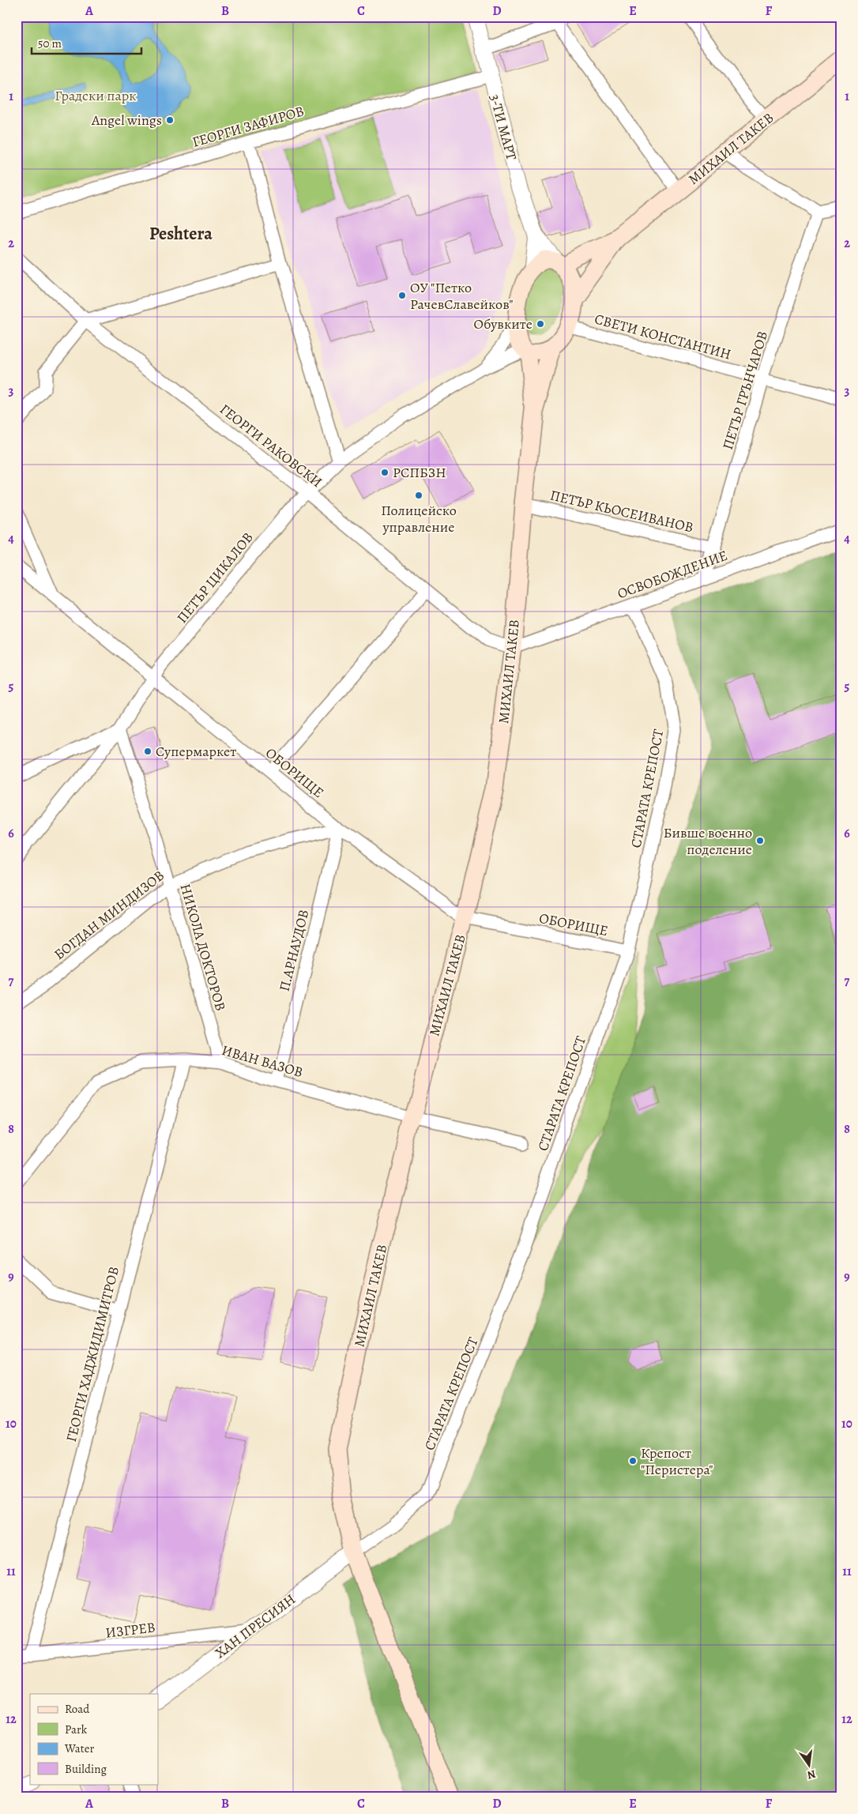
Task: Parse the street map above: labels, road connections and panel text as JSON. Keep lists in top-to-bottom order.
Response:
{
  "streets": {
    "main road": ["МИХАИЛ ТАКЕВ"],
    "street": [
      "ГЕОРГИ ЗАФИРОВ",
      "3-ТИ МАРТ",
      "СВЕТИ КОНСТАНТИН",
      "ПЕТЪР ГРЪНЧАРОВ",
      "ГЕОРГИ РАКОВСКИ",
      "ПЕТЪР КЬОСЕИВАНОВ",
      "ОСВОБОЖДЕНИЕ",
      "ПЕТЪР ЦИКАЛОВ",
      "ОБОРИЩЕ",
      "СТАРАТА КРЕПОСТ",
      "БОГДАН МИНДИЗОВ",
      "НИКОЛА ДОКТОРОВ",
      "П.АРНАУДОВ",
      "ИВАН ВАЗОВ",
      "ГЕОРГИ ХАДЖИДИМИТРОВ",
      "ХАН ПРЕСИЯН",
      "ИЗГРЕВ"
    ]
  },
  "crossings": [
    ["ГЕОРГИ ЗАФИРОВ", "3-ТИ МАРТ"],
    ["МИХАИЛ ТАКЕВ", "СВЕТИ КОНСТАНТИН"],
    ["МИХАИЛ ТАКЕВ", "ГЕОРГИ РАКОВСКИ"],
    ["МИХАИЛ ТАКЕВ", "ПЕТЪР КЬОСЕИВАНОВ"],
    ["МИХАИЛ ТАКЕВ", "ОСВОБОЖДЕНИЕ"],
    ["МИХАИЛ ТАКЕВ", "ПЕТЪР ЦИКАЛОВ"],
    ["МИХАИЛ ТАКЕВ", "ОБОРИЩЕ"],
    ["МИХАИЛ ТАКЕВ", "СТАРАТА КРЕПОСТ"],
    ["МИХАИЛ ТАКЕВ", "ИВАН ВАЗОВ"],
    ["МИХАИЛ ТАКЕВ", "ХАН ПРЕСИЯН"],
    ["СВЕТИ КОНСТАНТИН", "ПЕТЪР ГРЪНЧАРОВ"],
    ["СВЕТИ КОНСТАНТИН", "ПЕТЪР ЦИКАЛОВ"],
    ["ПЕТЪР ГРЪНЧАРОВ", "ПЕТЪР КЬОСЕИВАНОВ"],
    ["ПЕТЪР ГРЪНЧАРОВ", "ОСВОБОЖДЕНИЕ"],
    ["ГЕОРГИ РАКОВСКИ", "ОСВОБОЖДЕНИЕ"],
    ["ГЕОРГИ РАКОВСКИ", "ПЕТЪР ЦИКАЛОВ"],
    ["ОСВОБОЖДЕНИЕ", "СТАРАТА КРЕПОСТ"],
    ["ПЕТЪР ЦИКАЛОВ", "ОБОРИЩЕ"],
    ["ПЕТЪР ЦИКАЛОВ", "НИКОЛА ДОКТОРОВ"],
    ["ОБОРИЩЕ", "СТАРАТА КРЕПОСТ"],
    ["ОБОРИЩЕ", "БОГДАН МИНДИЗОВ"],
    ["ОБОРИЩЕ", "П.АРНАУДОВ"],
    ["СТАРАТА КРЕПОСТ", "ХАН ПРЕСИЯН"],
    ["БОГДАН МИНДИЗОВ", "НИКОЛА ДОКТОРОВ"],
    ["БОГДАН МИНДИЗОВ", "П.АРНАУДОВ"],
    ["НИКОЛА ДОКТОРОВ", "ИВАН ВАЗОВ"],
    ["П.АРНАУДОВ", "ИВАН ВАЗОВ"],
    ["ИВАН ВАЗОВ", "ГЕОРГИ ХАДЖИДИМИТРОВ"],
    ["ГЕОРГИ ХАДЖИДИМИТРОВ", "ИЗГРЕВ"],
    ["ХАН ПРЕСИЯН", "ИЗГРЕВ"]
  ],
  "districts": ["Peshtera"],
  "parks": ["Градски парк"],
  "places": [
    "Angel wings",
    "ОУ \"Петко РачевСлавейков\"",
    "Обувките",
    "РСПБЗН",
    "Полицейско управление",
    "Супермаркет",
    "Бивше военно поделение",
    "Крепост \"Перистера\""
  ],
  "legend": [
    "Road",
    "Park",
    "Water",
    "Building"
  ],
  "scale_bar": "50 m",
  "north": "bottom",
  "grid": {
    "columns": [
      "A",
      "B",
      "C",
      "D",
      "E",
      "F"
    ],
    "rows": [
      "1",
      "2",
      "3",
      "4",
      "5",
      "6",
      "7",
      "8",
      "9",
      "10",
      "11",
      "12"
    ]
  }
}
